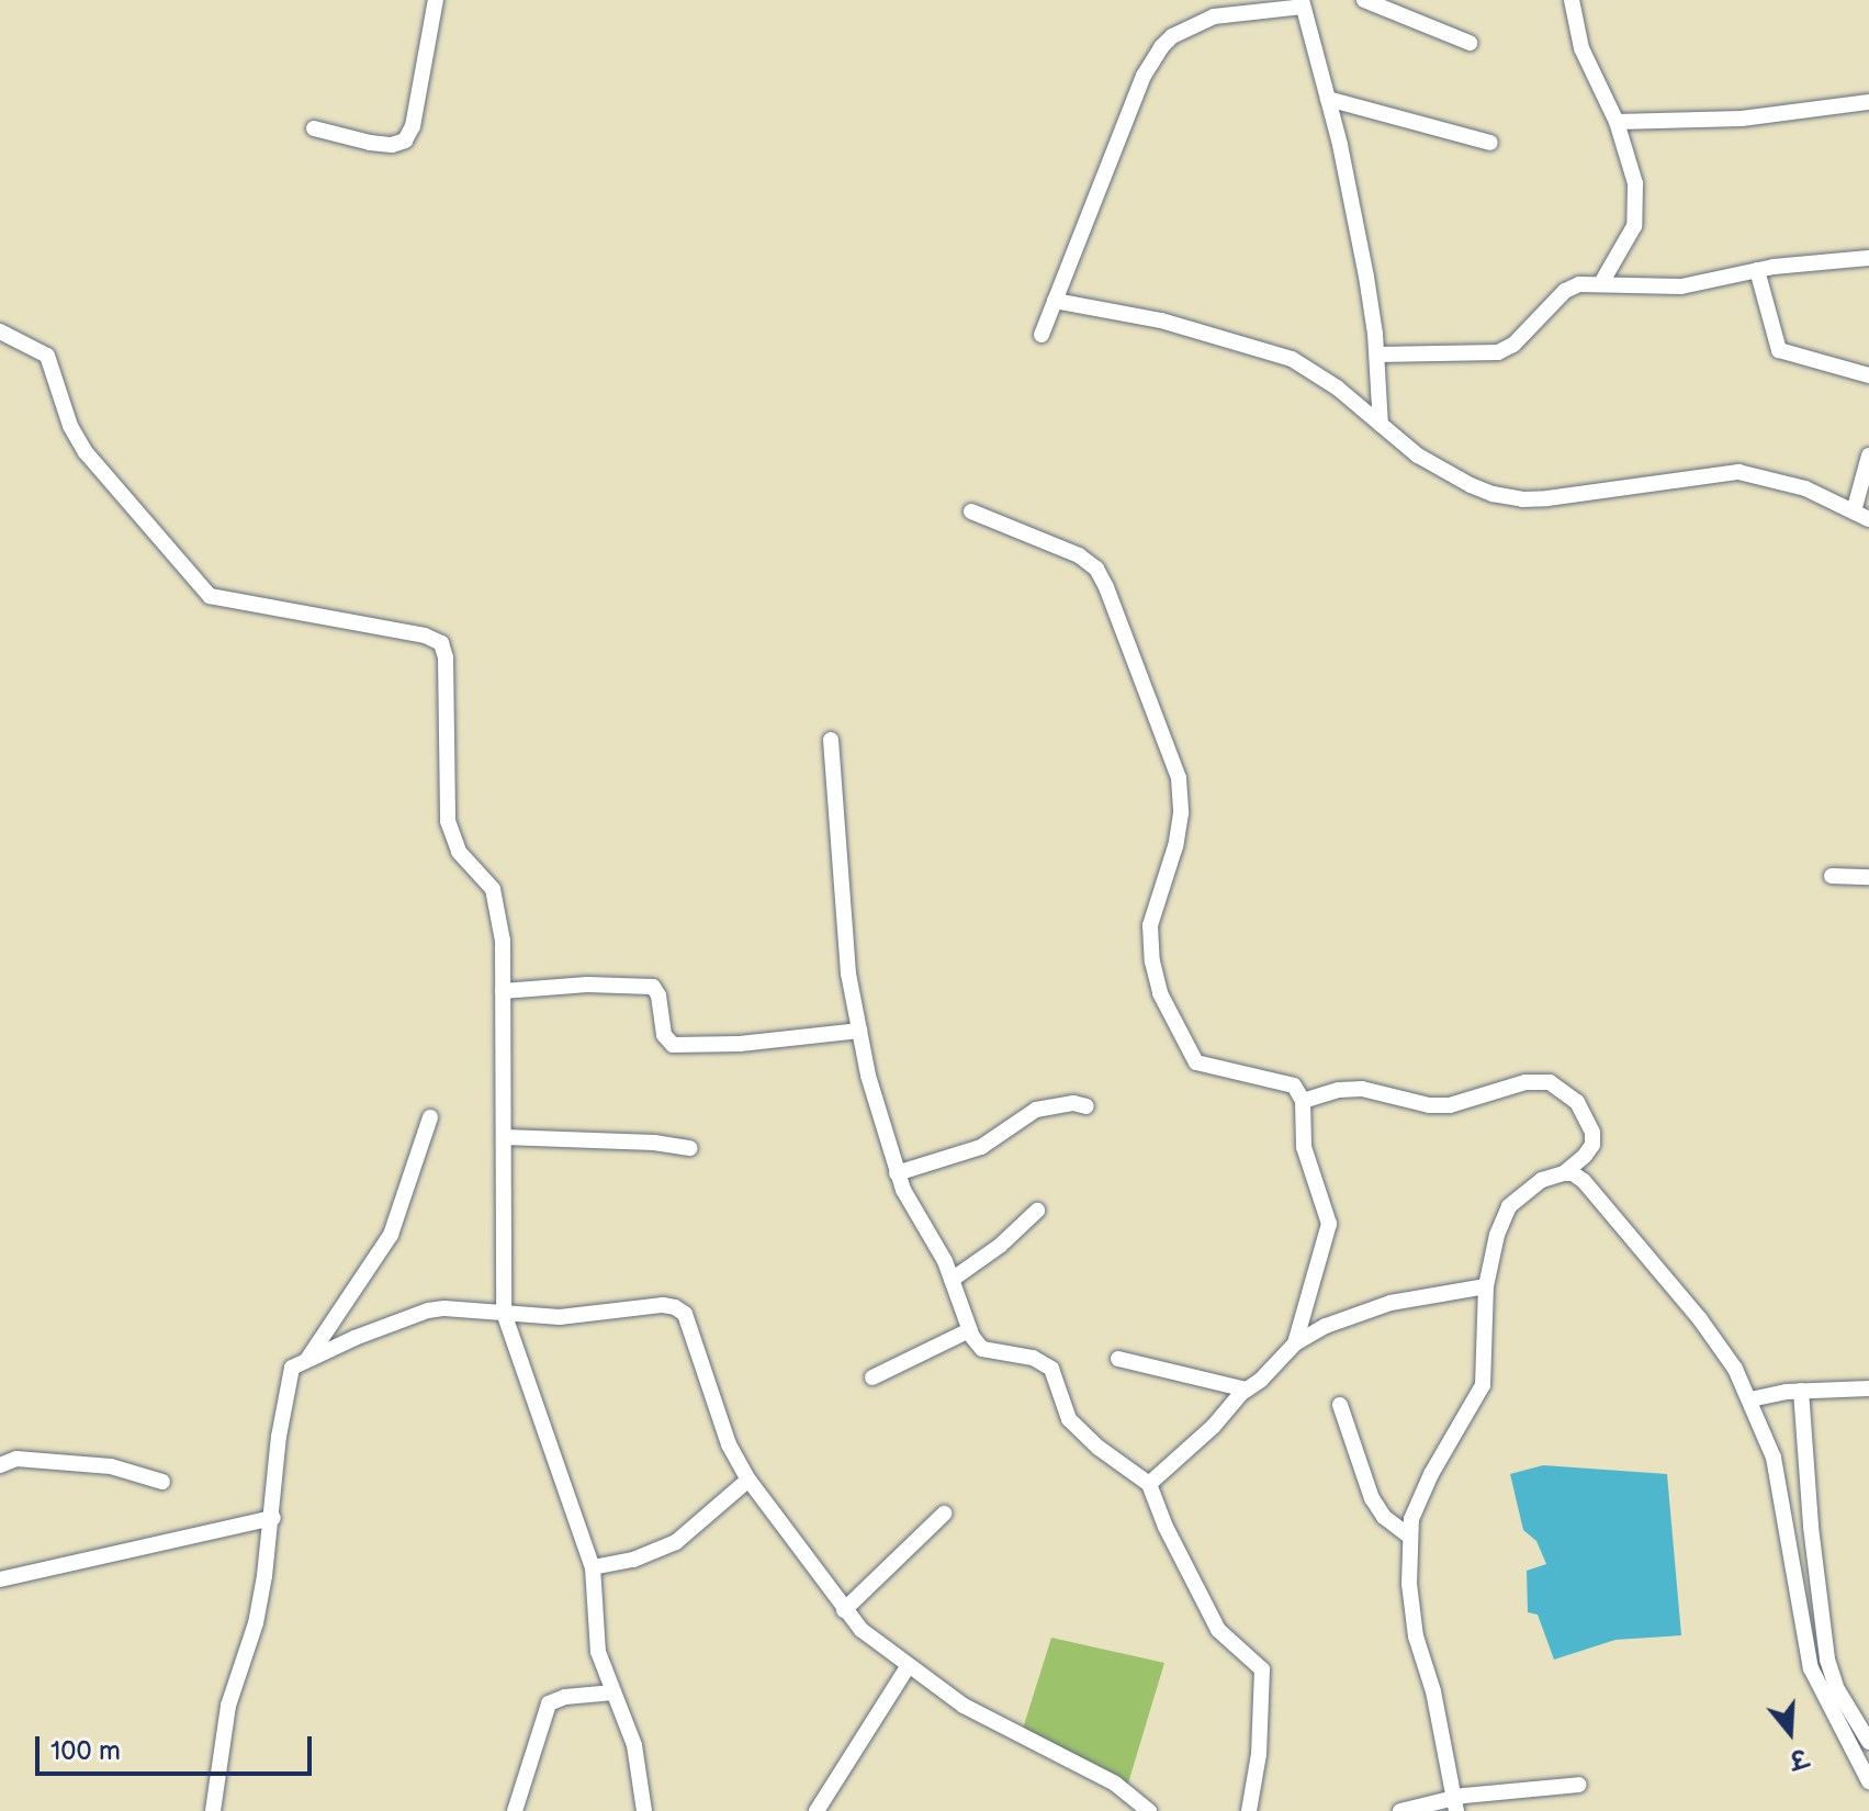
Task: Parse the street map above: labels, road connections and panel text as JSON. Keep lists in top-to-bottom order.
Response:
{
  "scale_bar": "100 m",
  "north": "bottom"
}
